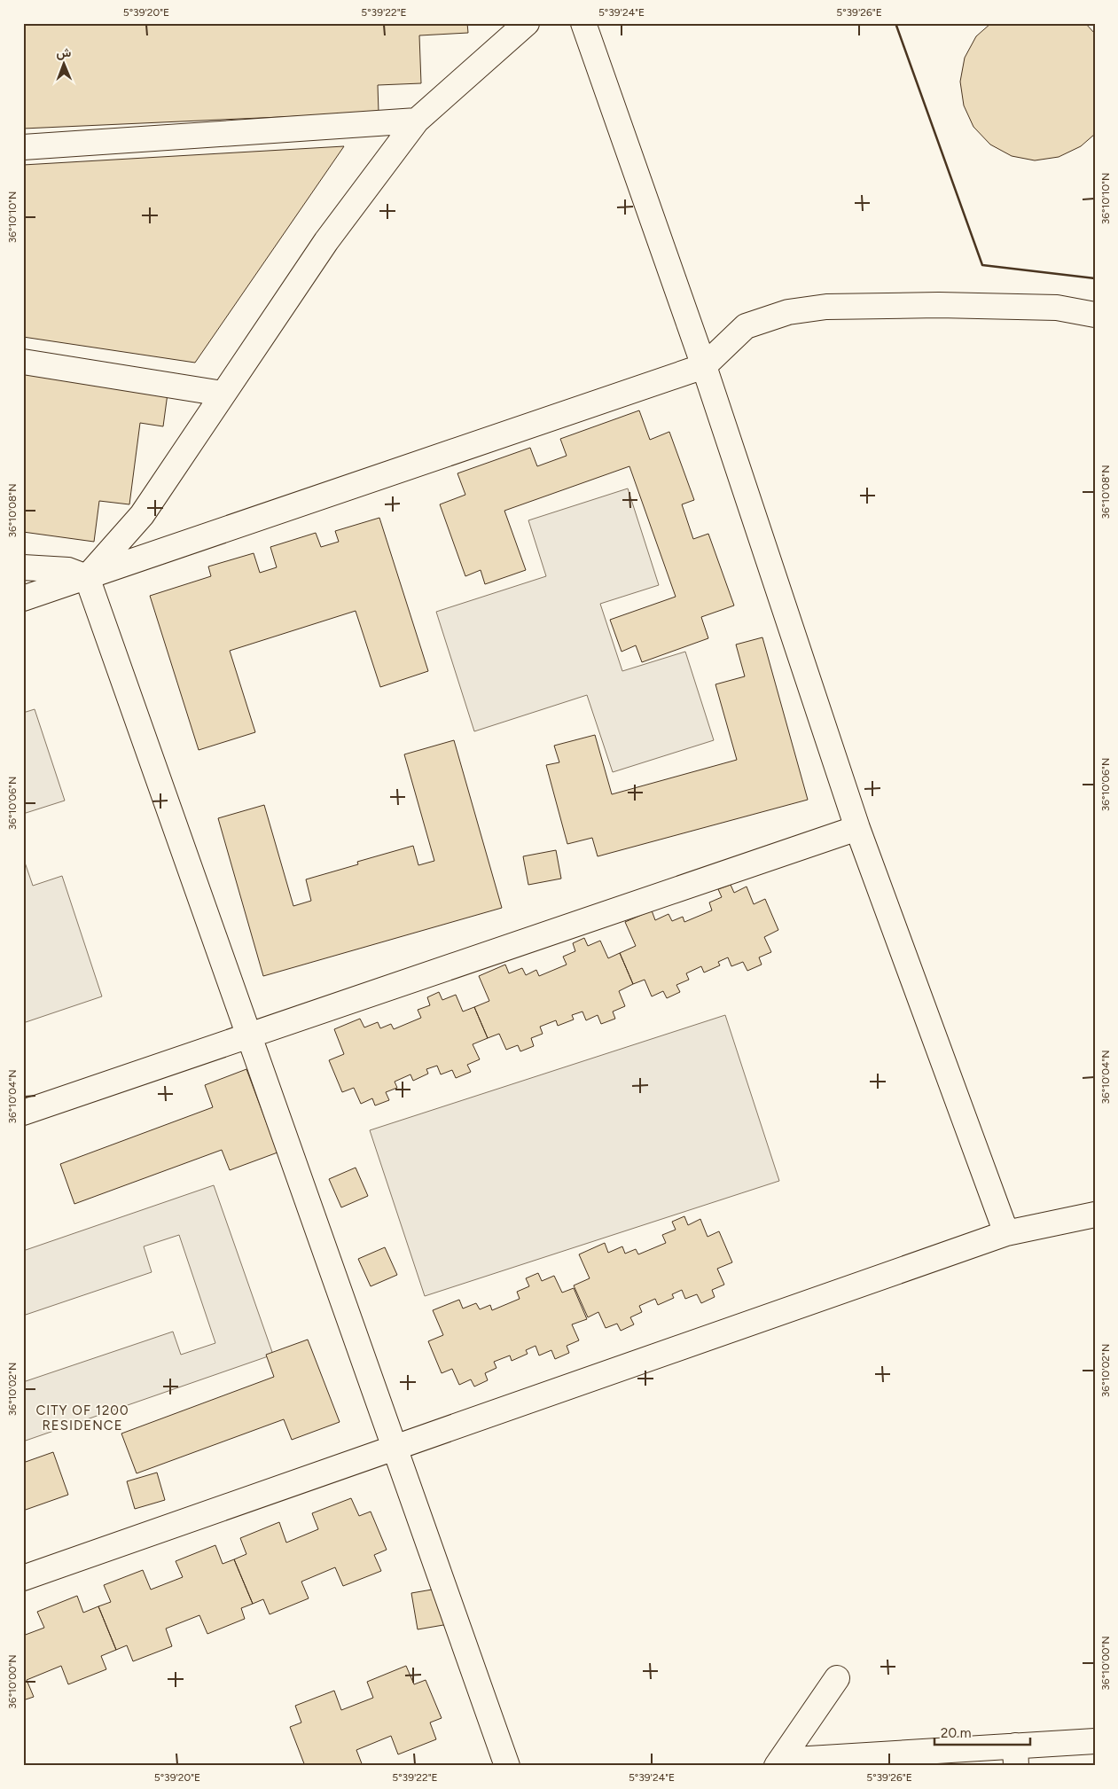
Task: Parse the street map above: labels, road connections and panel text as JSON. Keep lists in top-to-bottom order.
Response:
{
  "districts": ["CITY OF 1200 RESIDENCE"],
  "scale_bar": "20 m",
  "north": "top",
  "coordinates": [
    "5°39'20\"E",
    "5°39'22\"E",
    "5°39'24\"E",
    "5°39'26\"E",
    "36°10'10\"N",
    "36°10'08\"N",
    "36°10'06\"N",
    "36°10'04\"N",
    "36°10'02\"N",
    "36°10'00\"N"
  ]
}
